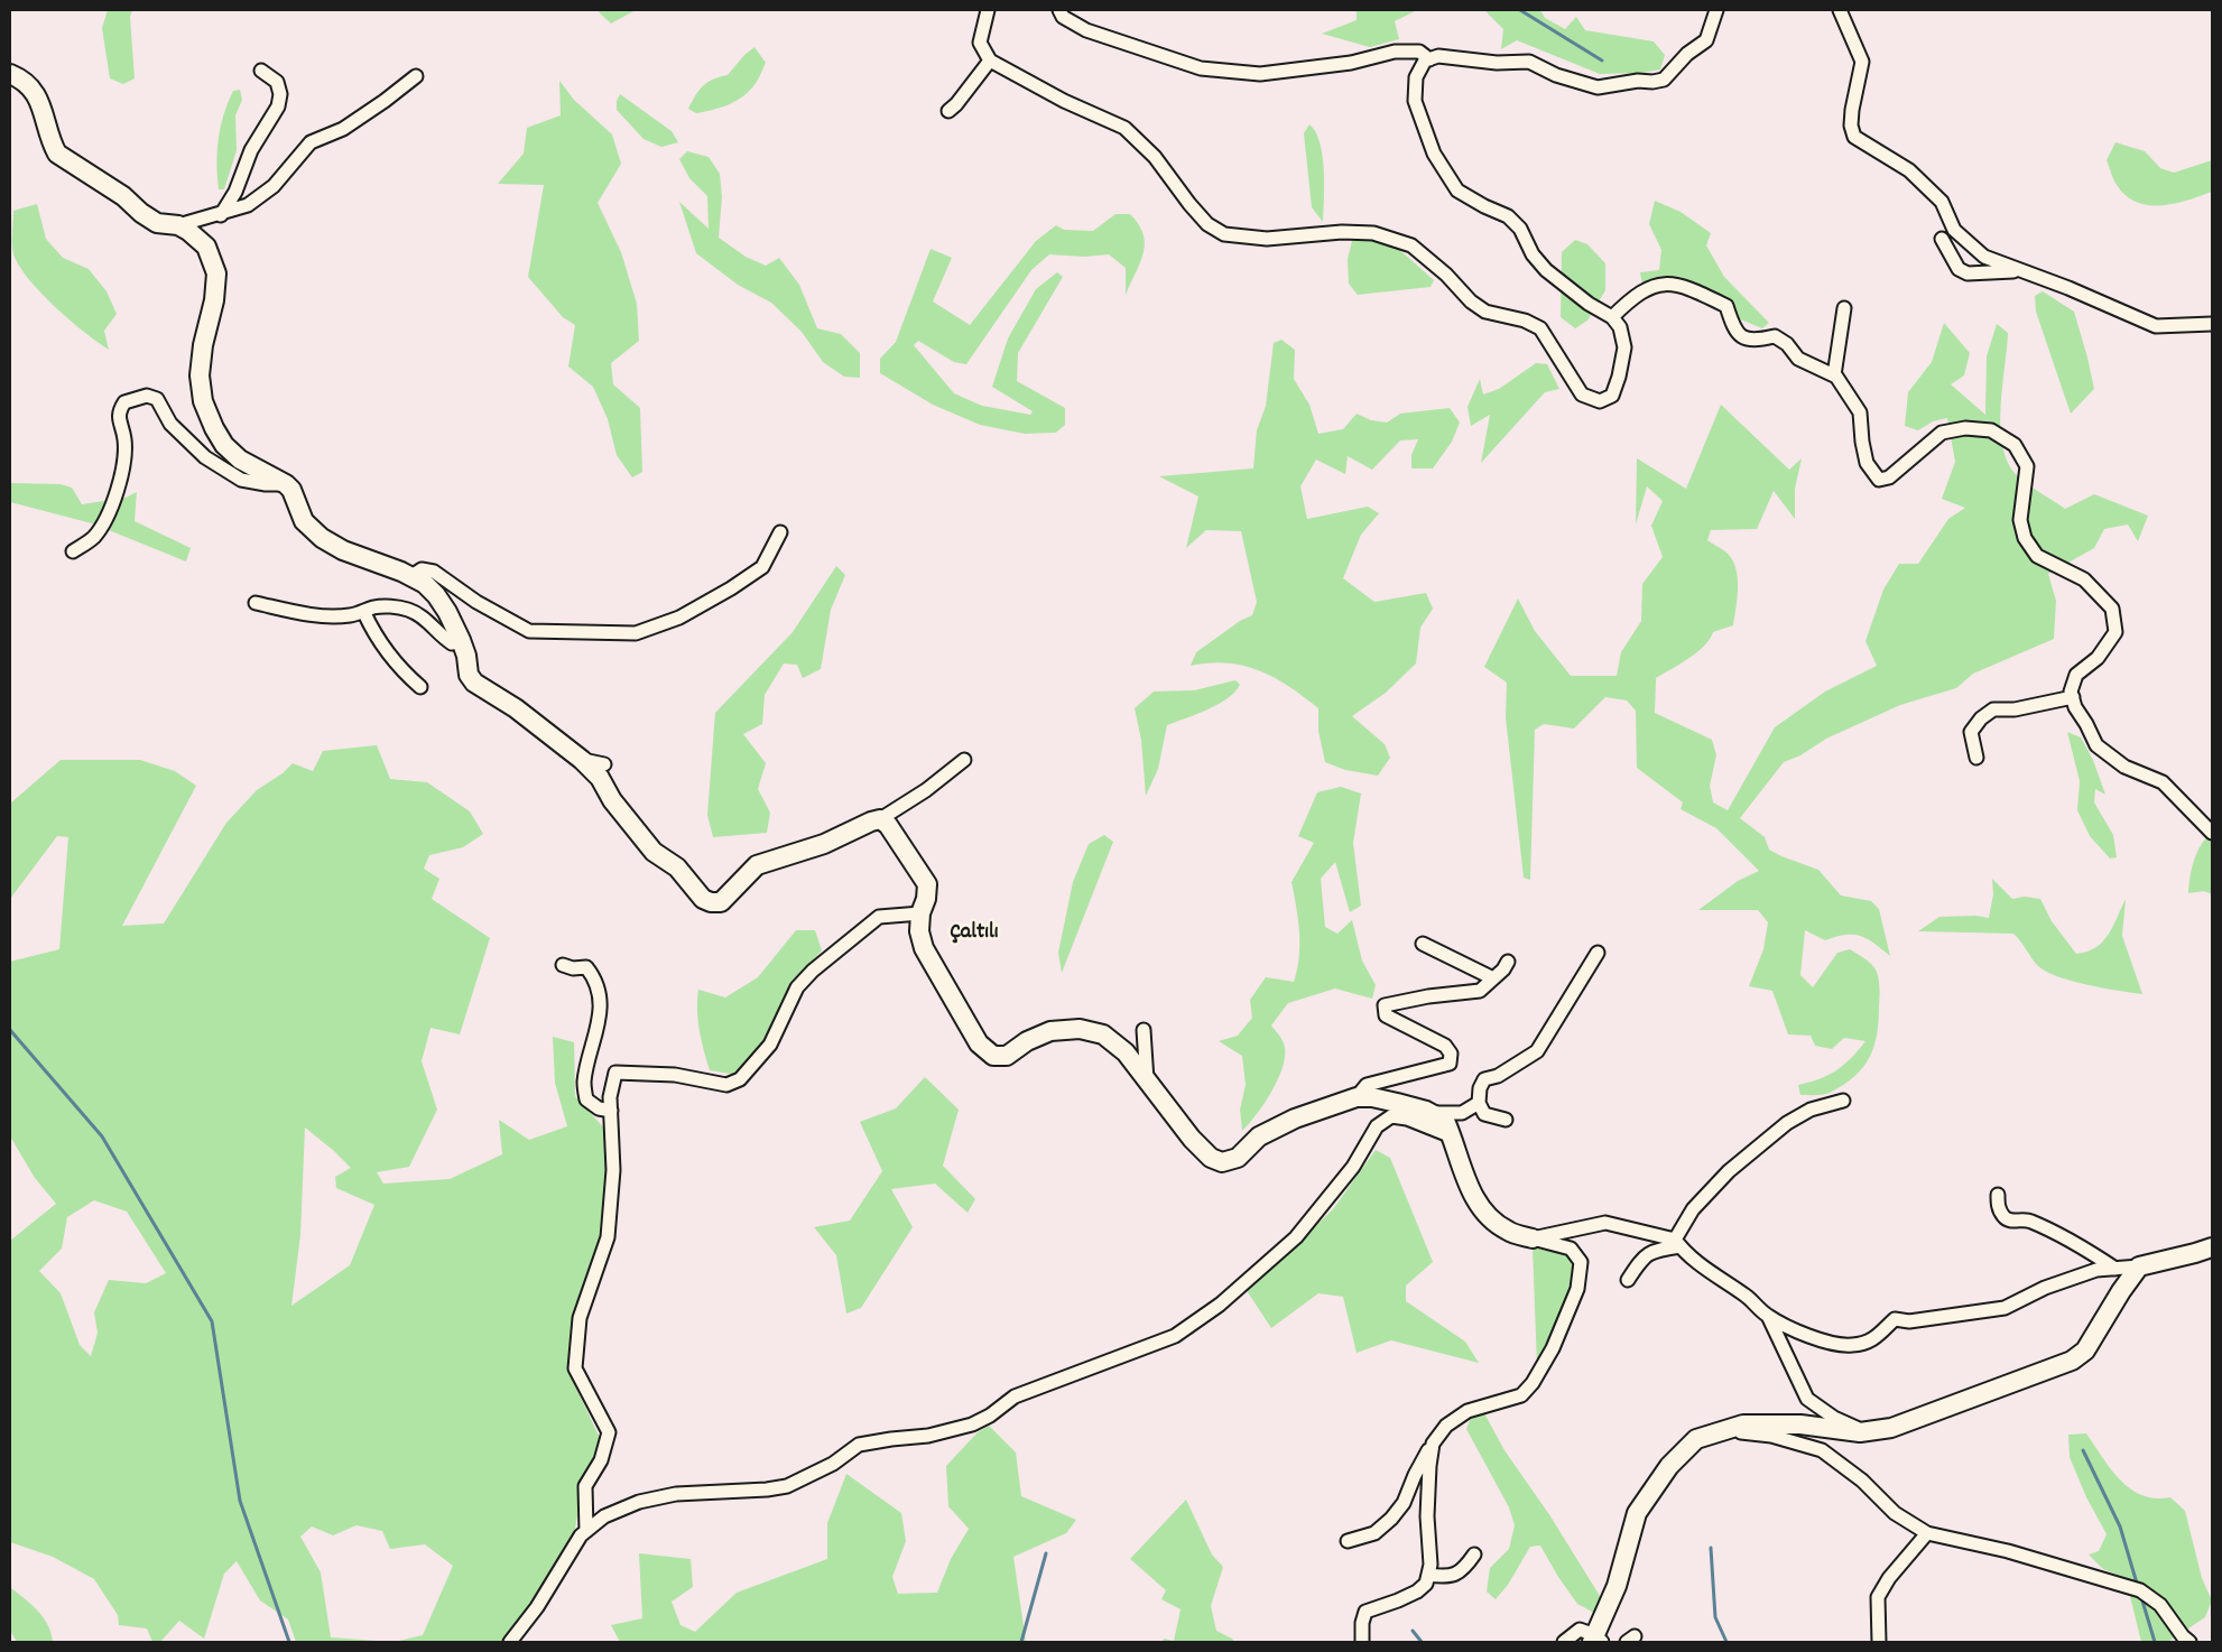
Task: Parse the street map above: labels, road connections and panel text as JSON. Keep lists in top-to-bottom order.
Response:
{
  "districts": ["Çaltılı"]
}
